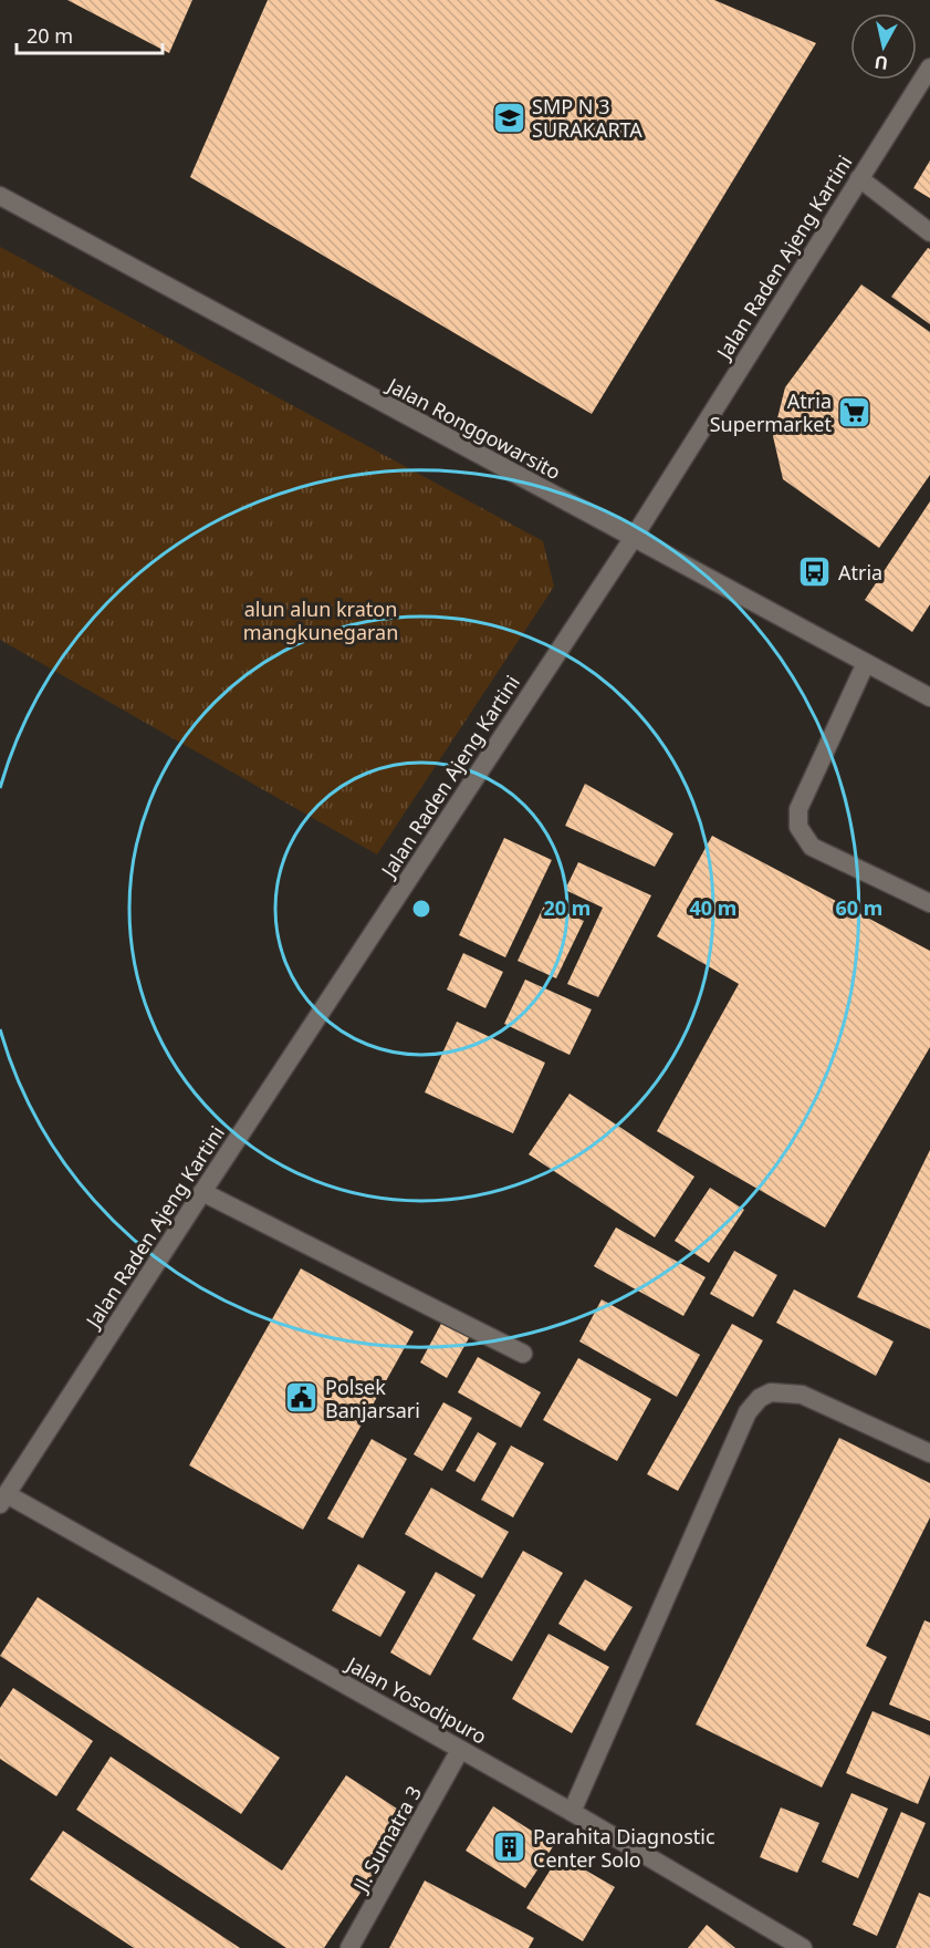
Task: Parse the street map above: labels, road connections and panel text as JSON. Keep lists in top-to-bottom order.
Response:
{
  "streets": {
    "main road": [
      "Jalan Raden Ajeng Kartini",
      "Jalan Ronggowarsito",
      "Jalan Yosodipuro",
      "Jl. Sumatra 3"
    ]
  },
  "crossings": [
    ["Jalan Raden Ajeng Kartini", "Jalan Ronggowarsito"],
    ["Jalan Raden Ajeng Kartini", "Jalan Yosodipuro"],
    ["Jalan Yosodipuro", "Jl. Sumatra 3"]
  ],
  "parks": ["alun alun kraton mangkunegaran"],
  "places": {
    "school or university": ["SMP N 3 SURAKARTA"],
    "supermarket": ["Atria Supermarket"],
    "bus stop": ["Atria"],
    "public building": ["Polsek Banjarsari"],
    "building": ["Parahita Diagnostic Center Solo"]
  },
  "scale_bar": "20 m",
  "north": "bottom",
  "rings": ["20 m", "40 m", "60 m"]
}
